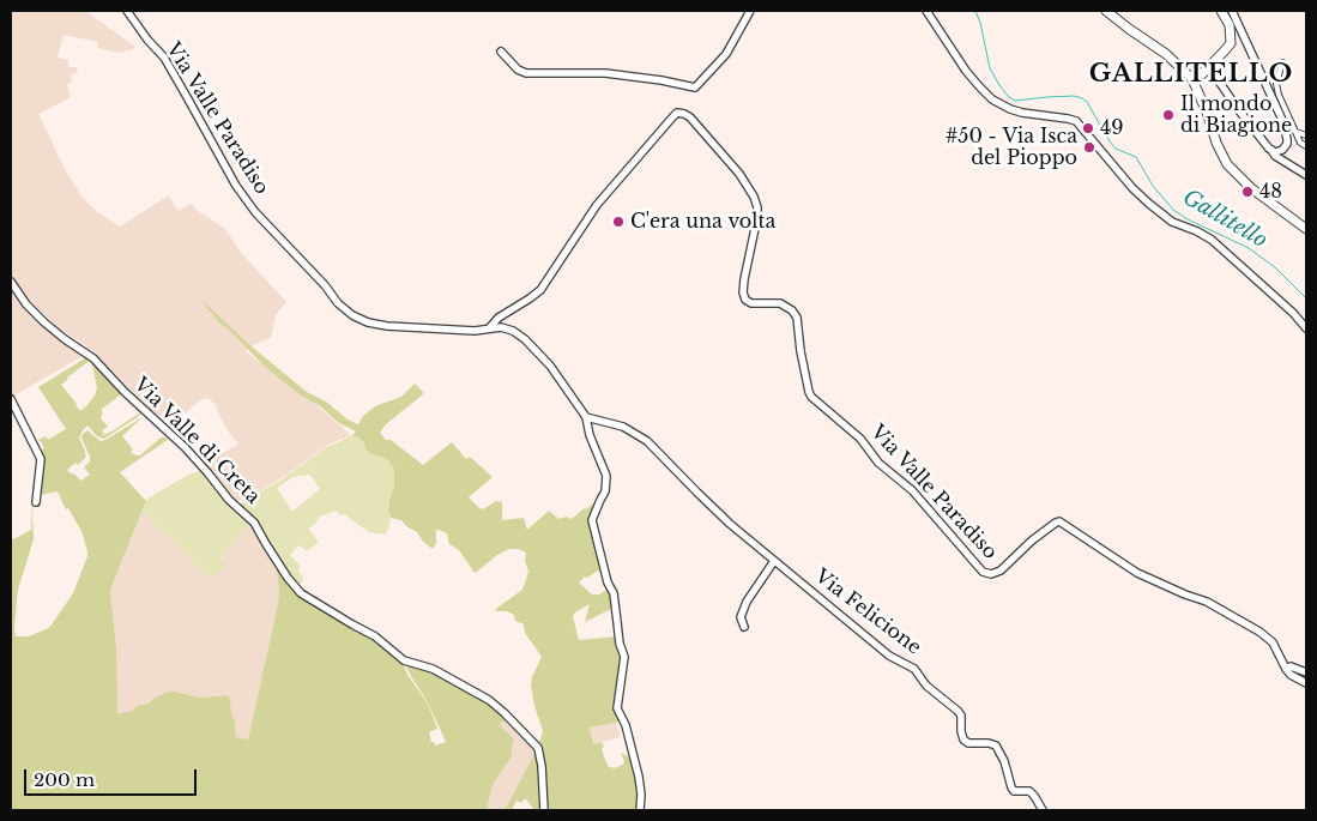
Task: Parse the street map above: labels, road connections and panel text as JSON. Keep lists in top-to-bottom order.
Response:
{
  "streets": {
    "street": ["Via Valle Paradiso", "Via Valle di Creta", "Via Felicione"]
  },
  "districts": ["GALLITELLO"],
  "water": ["Gallitello"],
  "places": [
    "Il mondo di Biagione",
    "49",
    "#50 - Via Isca del Pioppo",
    "48",
    "C'era una volta"
  ],
  "scale_bar": "200 m"
}
